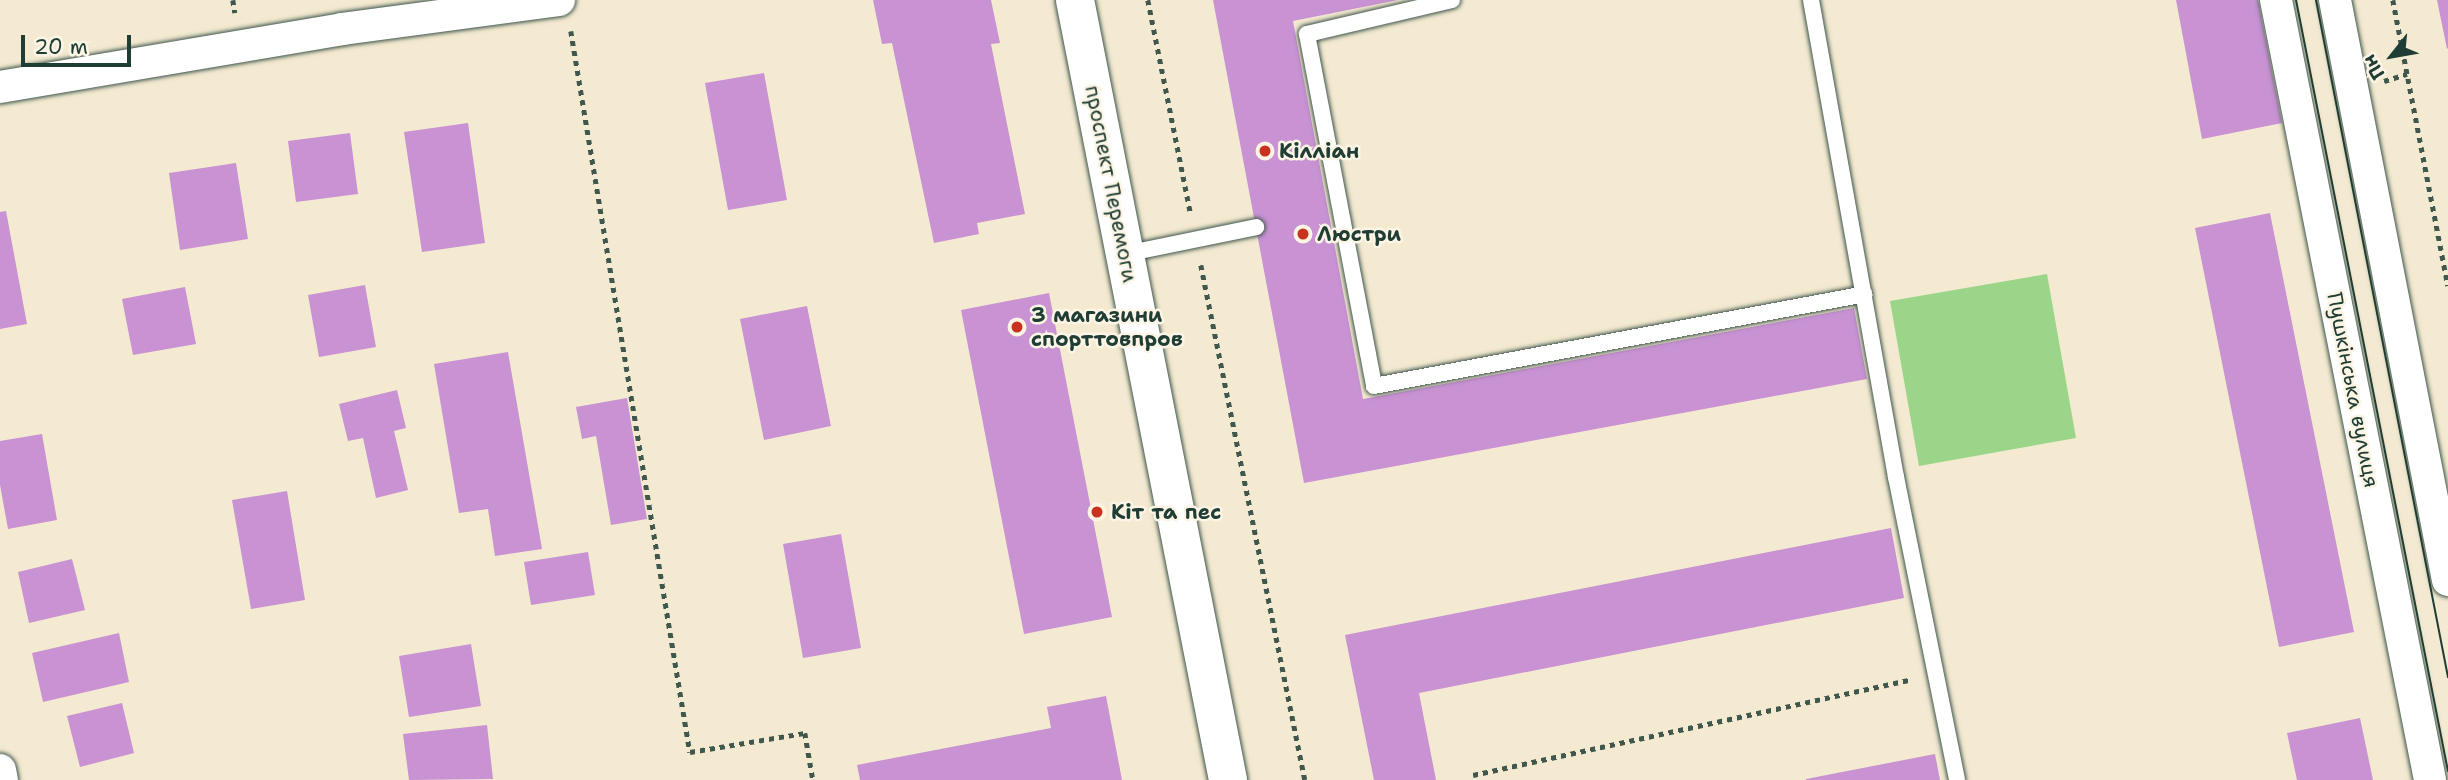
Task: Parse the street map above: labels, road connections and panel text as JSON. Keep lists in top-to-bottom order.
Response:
{
  "streets": {
    "main road": ["проспект Перемоги"],
    "street": ["Пушкінська вулиця"]
  },
  "places": [
    "Кілліан",
    "Люстри",
    "3 магазини спорттовпров",
    "Кіт та пес"
  ],
  "scale_bar": "20 m",
  "north": "bottom left"
}
